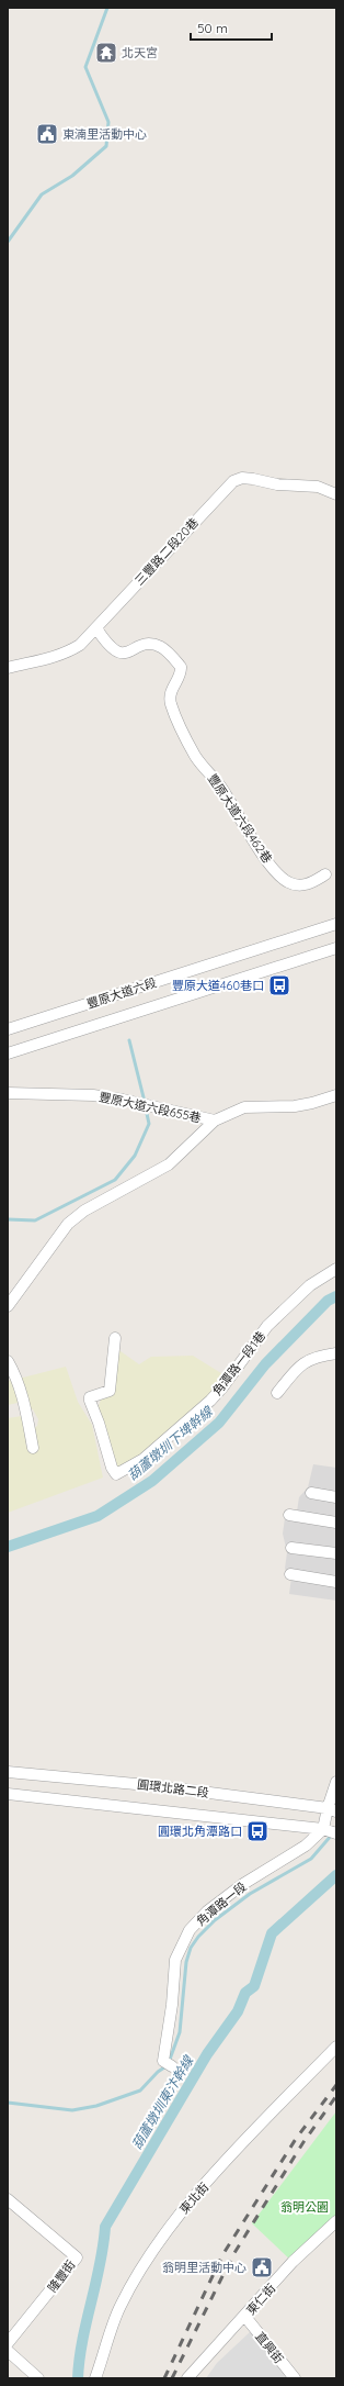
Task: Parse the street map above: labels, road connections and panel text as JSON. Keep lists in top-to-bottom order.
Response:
{
  "streets": {
    "street": [
      "三豐路二段20巷",
      "豐原大道六段462巷",
      "豐原大道六段",
      "豐原大道六段655巷",
      "角潭路一段1巷",
      "圓環北路二段",
      "角潭路一段",
      "東北街",
      "隆豐街",
      "東仁街",
      "直興街"
    ]
  },
  "crossings": [
    ["三豐路二段20巷", "豐原大道六段462巷"],
    ["圓環北路二段", "角潭路一段"],
    ["東仁街", "直興街"]
  ],
  "water": ["葫蘆墩圳下埤幹線", "葫蘆墩圳東汴幹線"],
  "parks": ["翁明公園"],
  "places": {
    "temple": ["北天宮"],
    "public building": ["東湳里活動中心", "翁明里活動中心"],
    "bus stop": ["豐原大道460巷口", "圓環北角潭路口"]
  },
  "scale_bar": "50 m"
}
